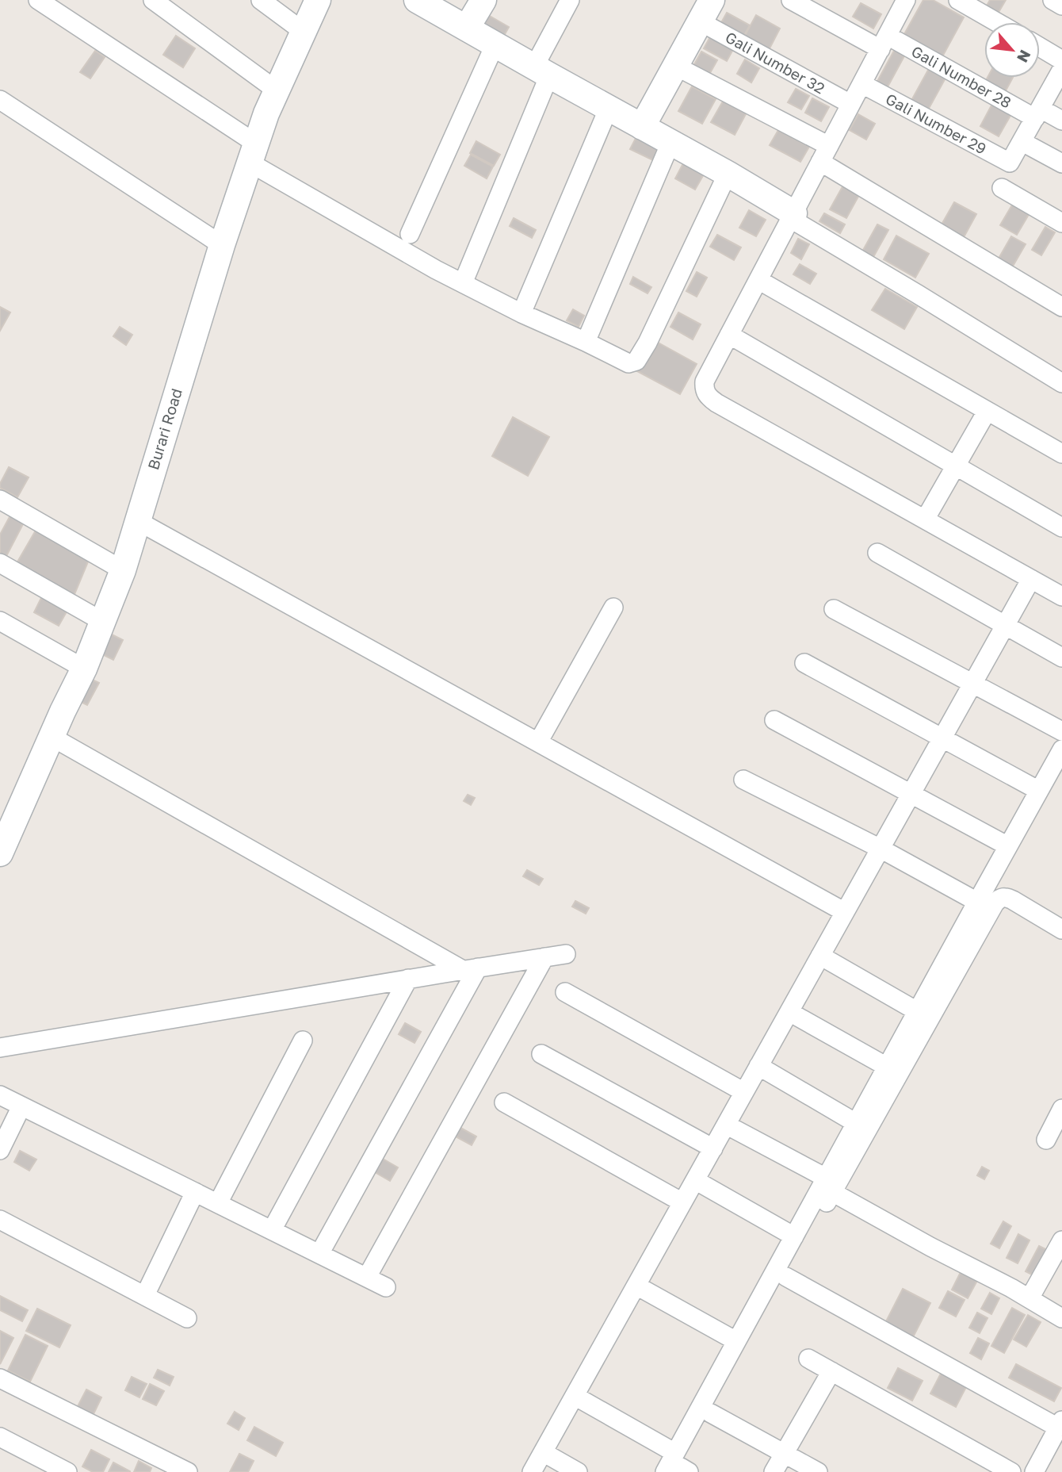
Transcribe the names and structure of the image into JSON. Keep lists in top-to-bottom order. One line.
{"streets":{"main road":["Burari Road"],"street":["Gali Number 32","Gali Number 28","Gali Number 29"]},"north":"bottom right"}
